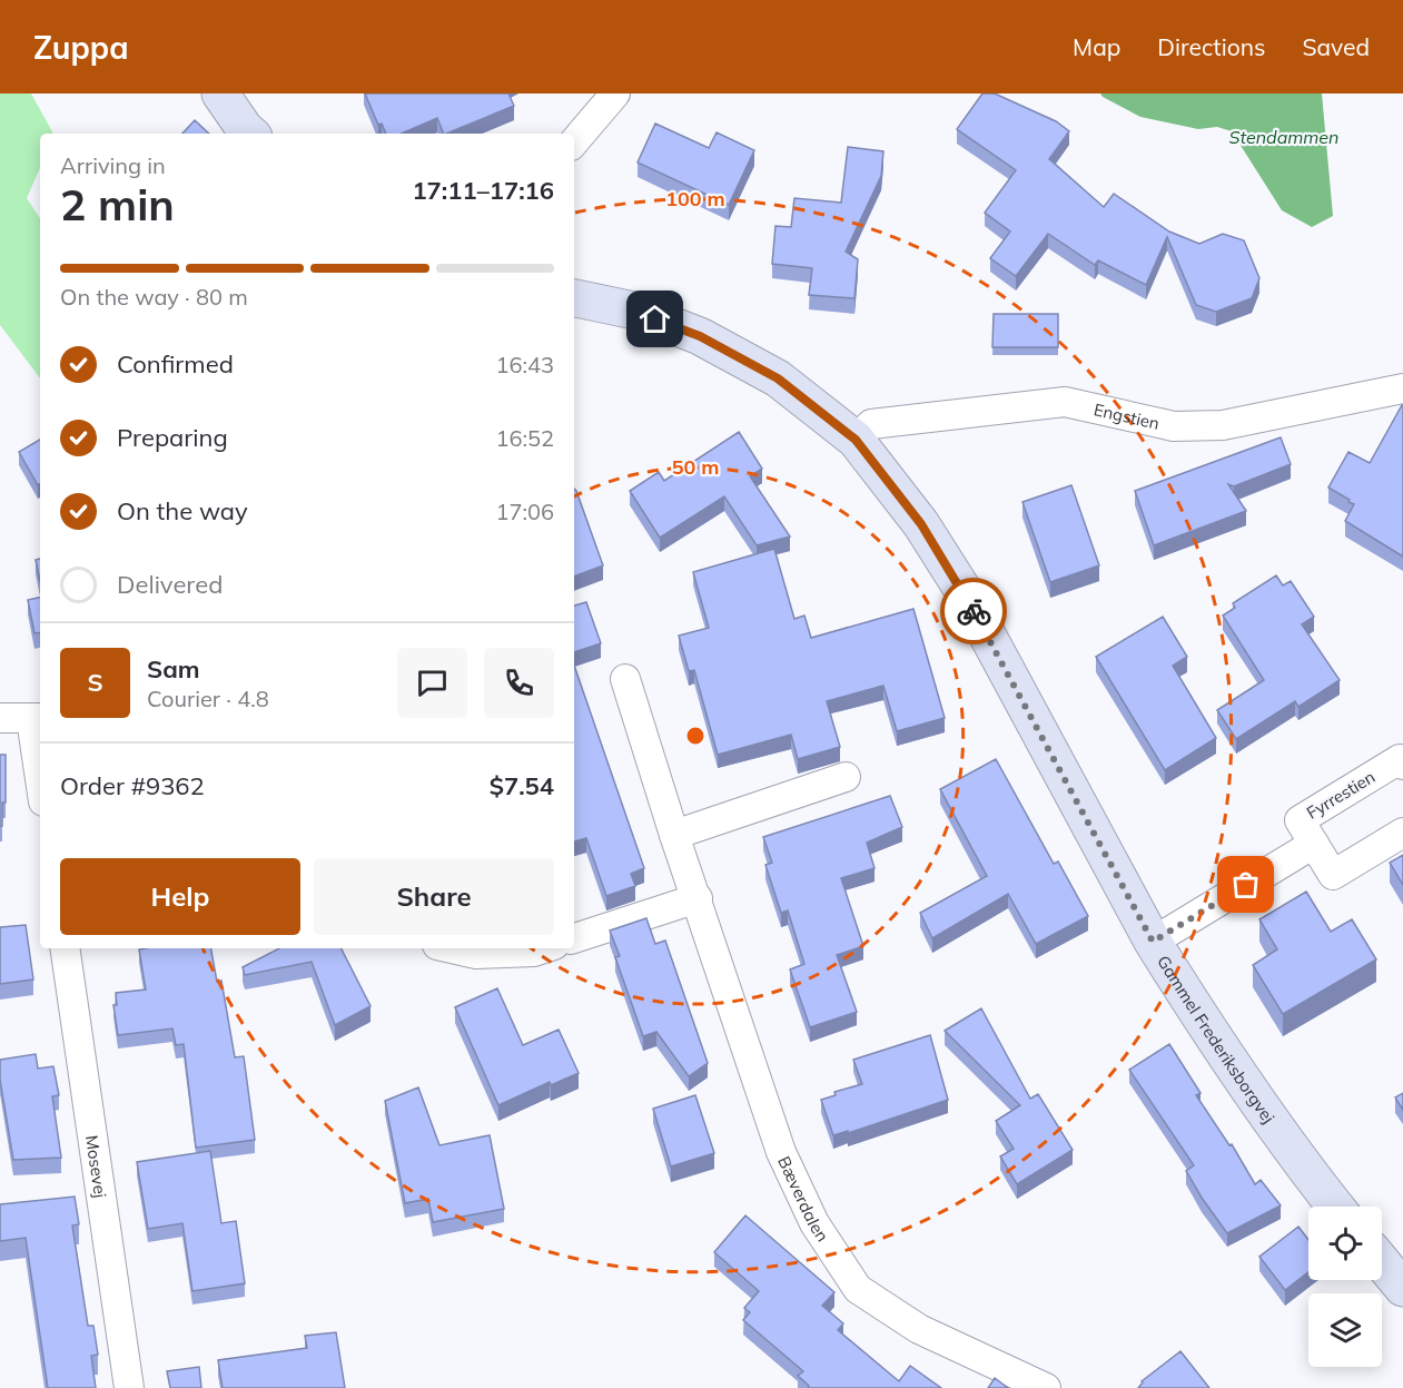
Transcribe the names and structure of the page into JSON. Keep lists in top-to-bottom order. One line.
{"streets":{"street":["Engstien","Fyrrestien","Gammel Frederiksborgvej","Mosevej","Bæverdalen"]},"crossings":[["Engstien","Gammel Frederiksborgvej"],["Fyrrestien","Gammel Frederiksborgvej"]],"water":["Stendammen"],"page":{"header":"Zuppa","nav":["Map","Directions","Saved"],"heading":["2 min","Arriving in","17:11–17:16"],"panel":["Sam","Courier · 4.8","Order #9362","$7.54"],"bar":"On the way · 80 m","list":[["Confirmed","16:43"],["Preparing","16:52"],["On the way","17:06"],"Delivered"],"round":"S","buttons":["Help","Share"]},"rings":["100 m","50 m"]}
